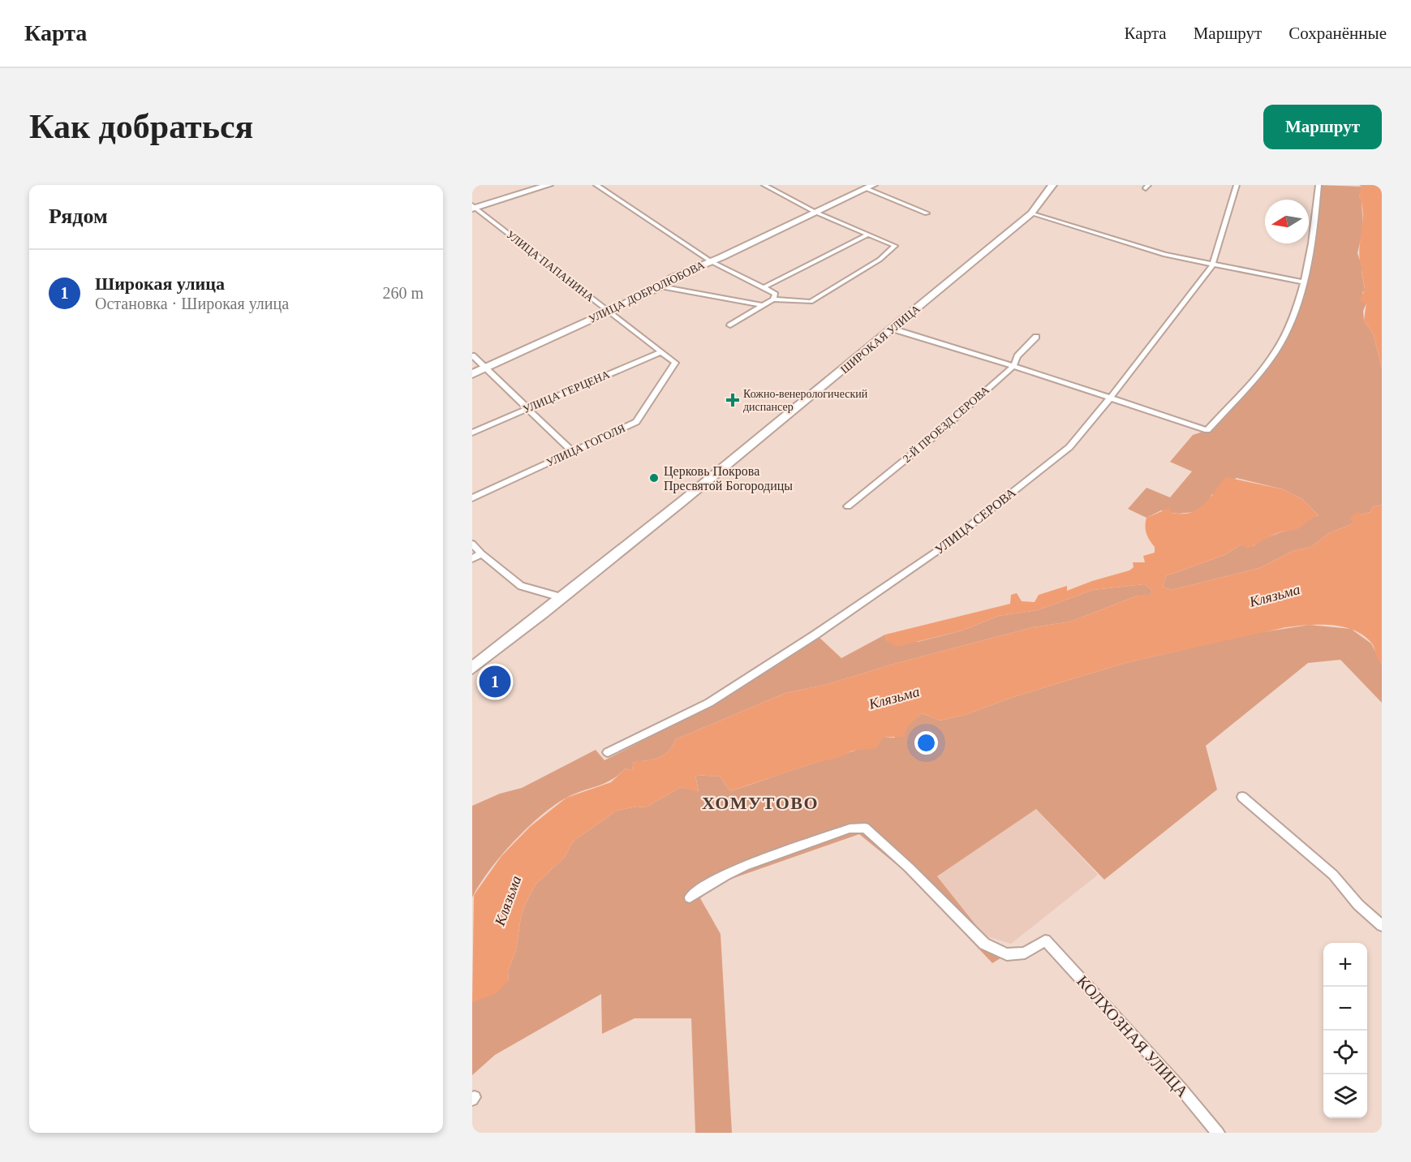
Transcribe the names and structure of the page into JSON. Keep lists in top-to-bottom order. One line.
{"streets":{"street":["УЛИЦА ПАПАНИНА","УЛИЦА ДОБРОЛЮБОВА","ШИРОКАЯ УЛИЦА","УЛИЦА ГЕРЦЕНА","2-Й ПРОЕЗД СЕРОВА","УЛИЦА ГОГОЛЯ","УЛИЦА СЕРОВА","КОЛХОЗНАЯ УЛИЦА"]},"crossings":[["УЛИЦА ПАПАНИНА","УЛИЦА ДОБРОЛЮБОВА"],["УЛИЦА ПАПАНИНА","УЛИЦА ГЕРЦЕНА"],["УЛИЦА ПАПАНИНА","УЛИЦА ГОГОЛЯ"]],"districts":["ХОМУТОВО"],"water":["Клязьма"],"places":{"health":["Кожно-венерологический диспансер"],"other":["Церковь Покрова Пресвятой Богородицы"]},"north":"left","page":{"header":"Карта","nav":["Карта","Маршрут","Сохранённые"],"buttons":"Маршрут","title":"Как добраться","heading":"Рядом","list":[{"mark":"1","name":"Широкая улица","note":"Остановка · Широкая улица","value":"260 m"}],"pins":"1","map_buttons":["+","−"]}}
